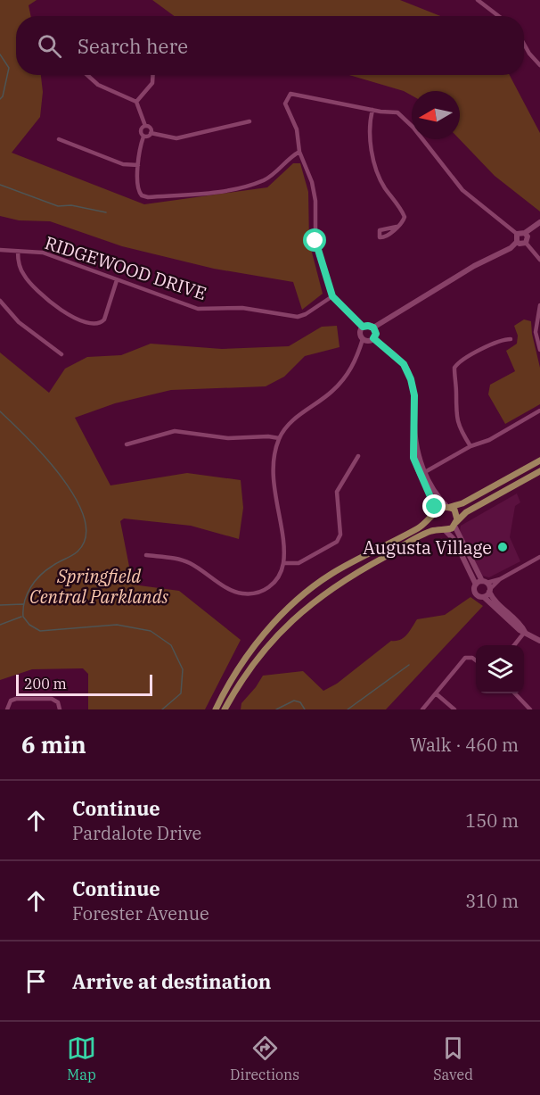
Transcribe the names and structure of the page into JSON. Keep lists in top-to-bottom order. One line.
{"streets":{"street":["RIDGEWOOD DRIVE"]},"parks":["Springfield Central Parklands"],"places":["Augusta Village"],"scale_bar":"200 m","north":"left","page":{"search":"Search here","scale":"200 m","heading":["6 min","Walk · 460 m"],"list":[["Continue","Pardalote Drive","150 m"],["Continue","Forester Avenue","310 m"],"Arrive at destination"],"nav":["Map","Directions","Saved"]}}
